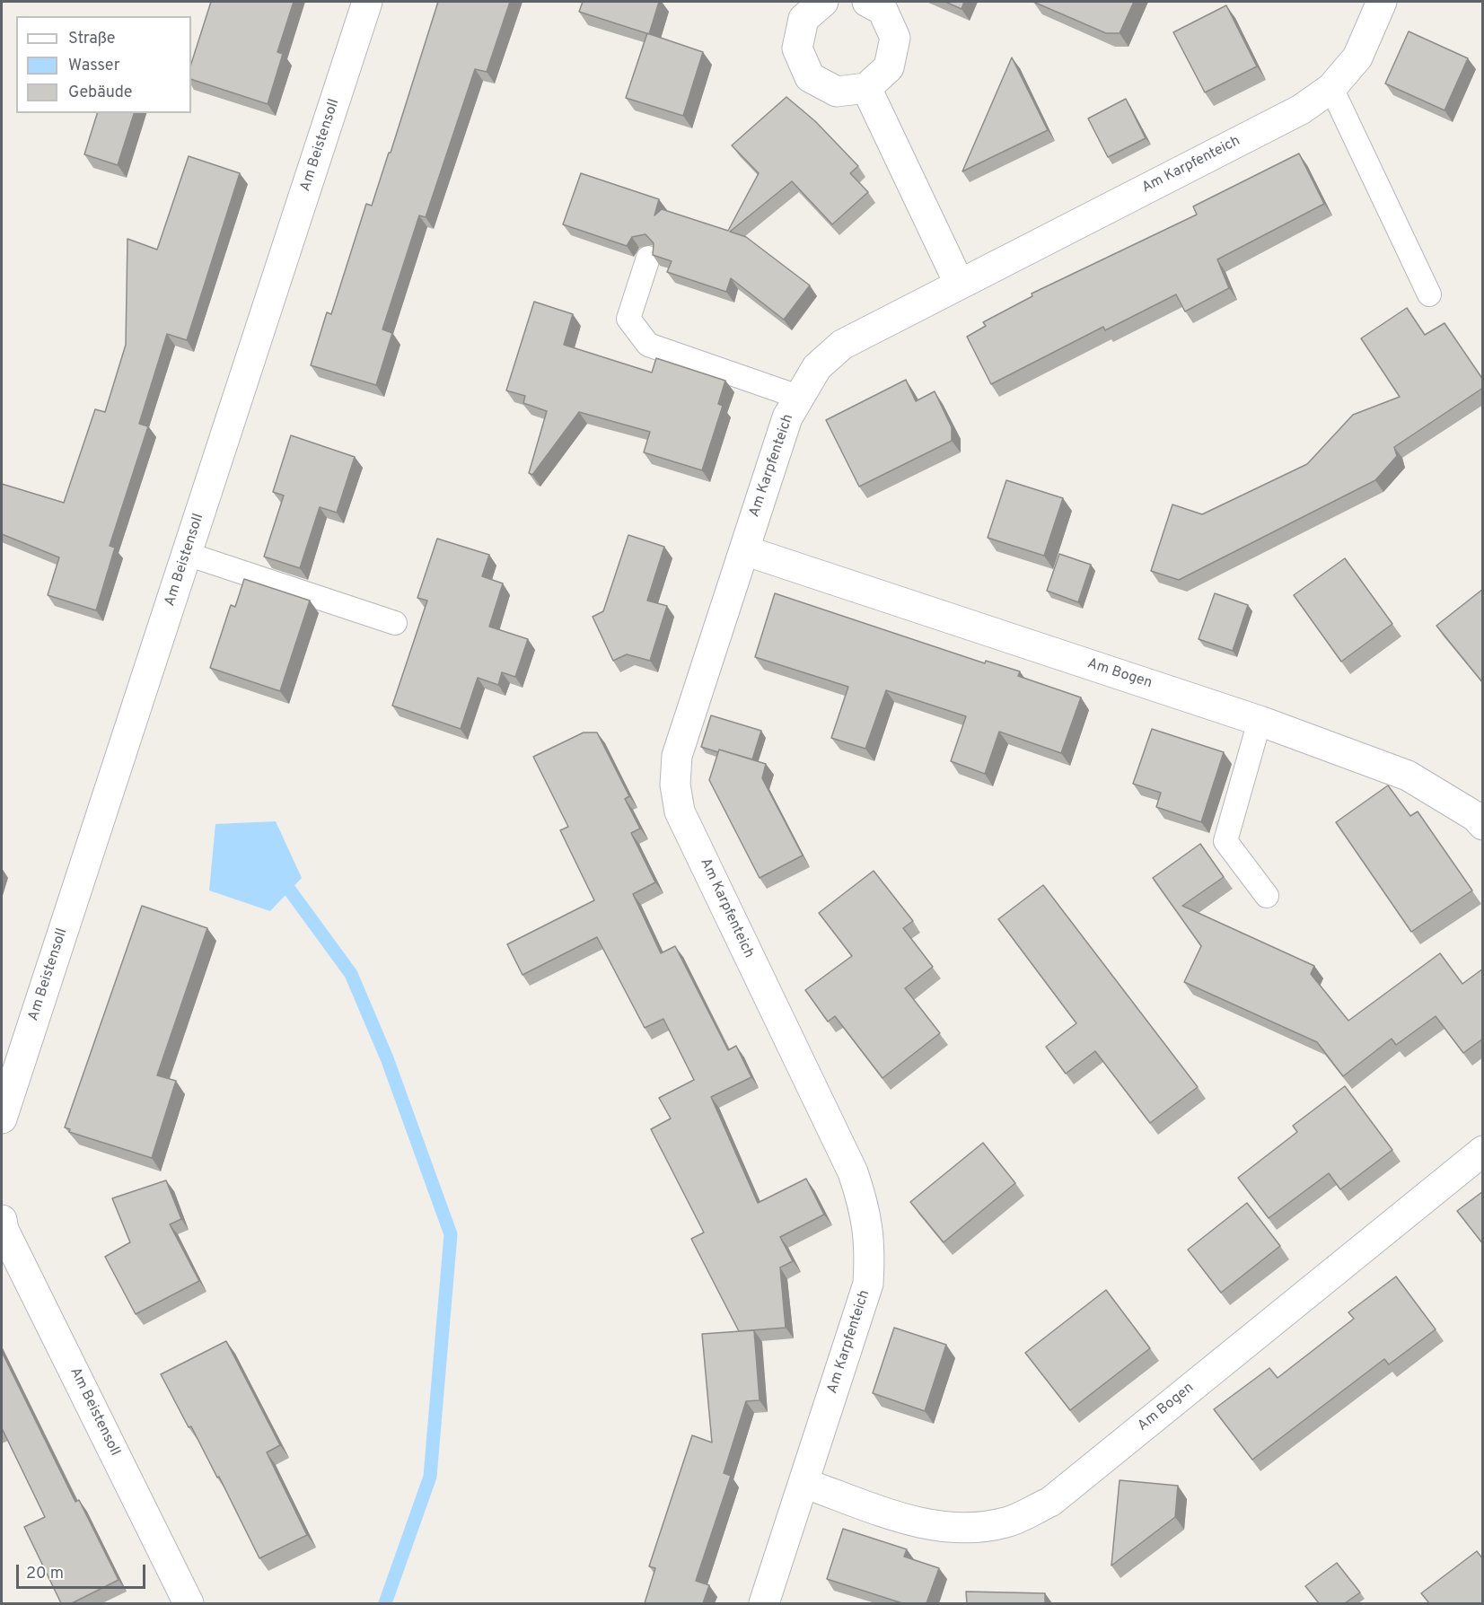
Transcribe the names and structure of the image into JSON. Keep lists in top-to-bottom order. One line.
{"streets":{"street":["Am Beistensoll","Am Karpfenteich","Am Bogen"]},"crossings":[["Am Karpfenteich","Am Bogen"]],"legend":["Straße","Wasser","Gebäude"],"scale_bar":"20 m"}
